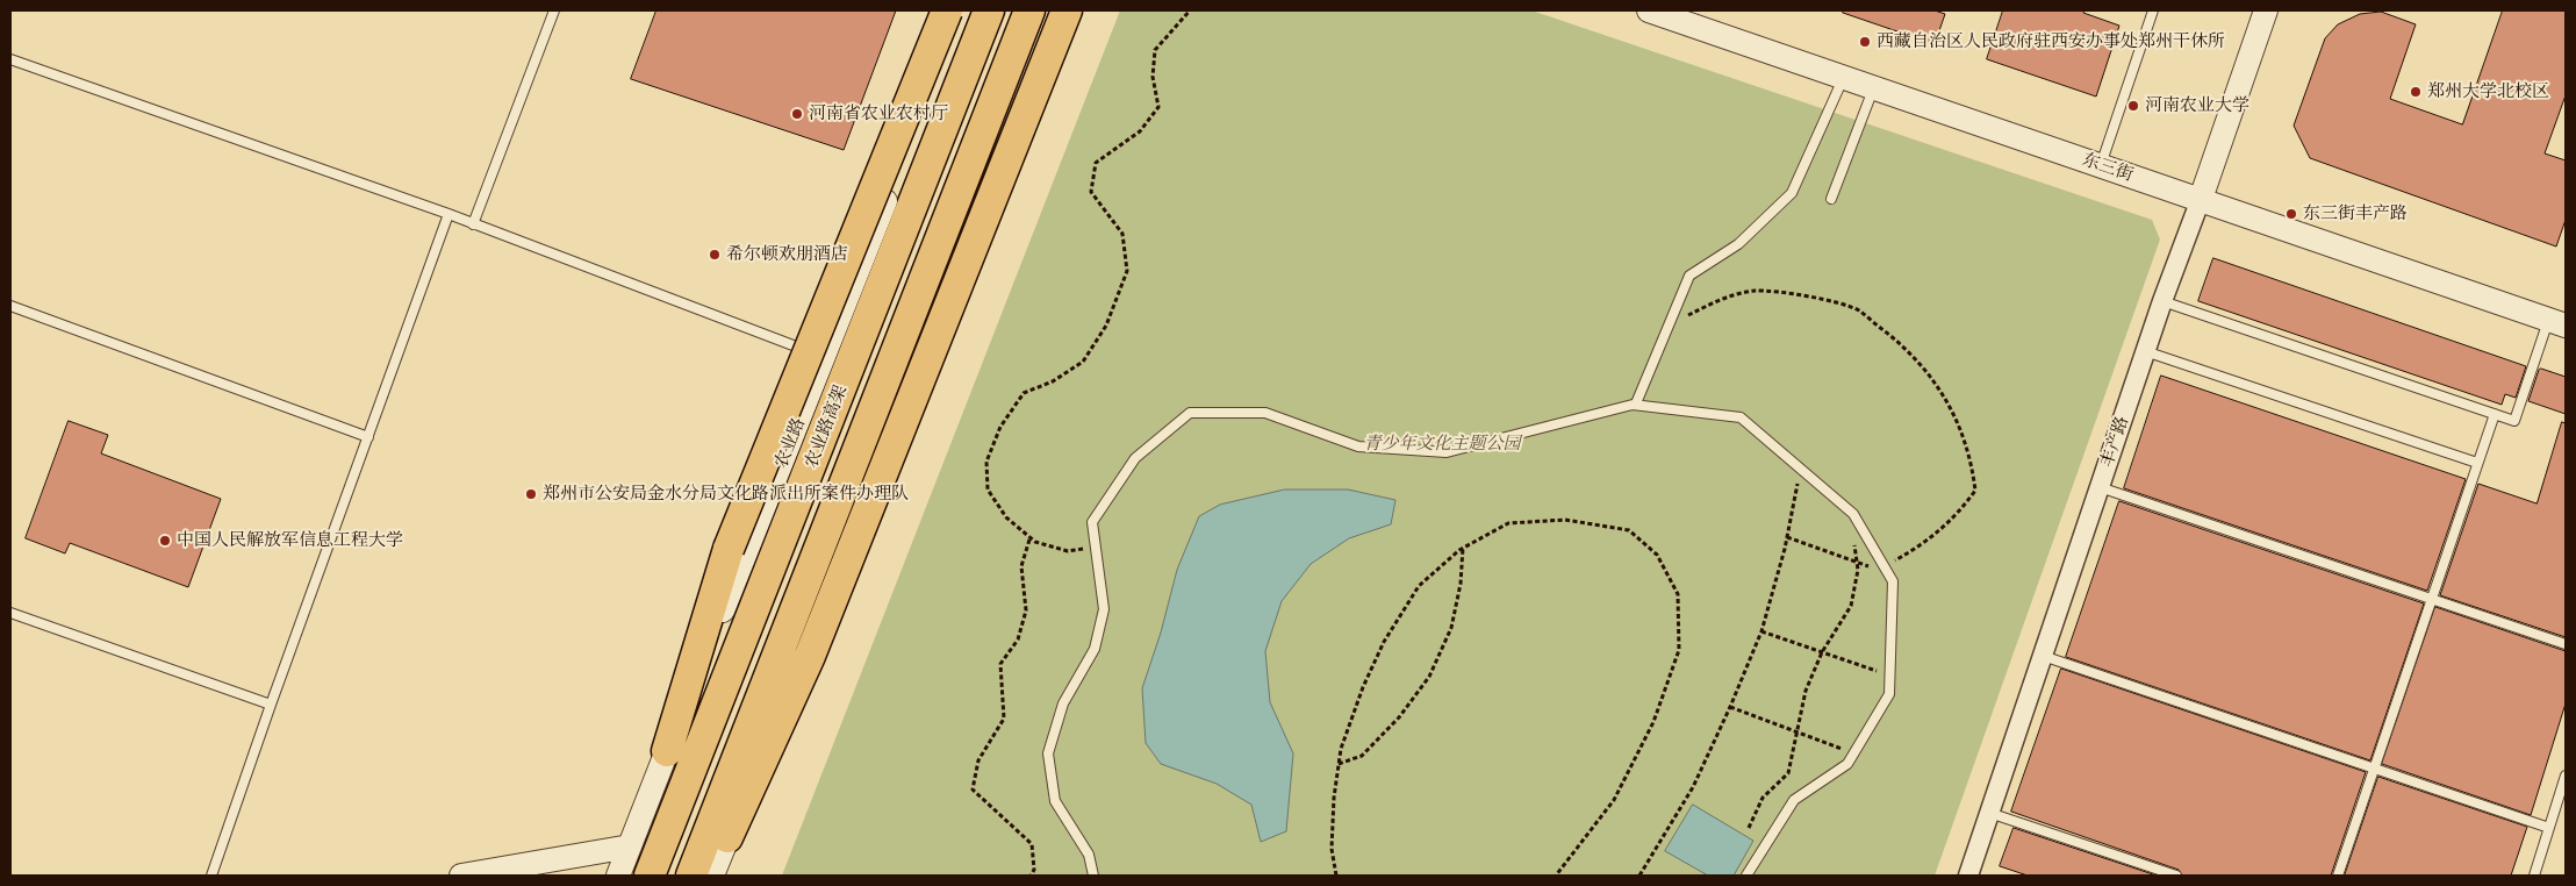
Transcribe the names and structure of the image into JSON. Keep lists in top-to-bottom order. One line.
{"streets":{"highway":["农业路高架"],"street":["东三街","丰产路","农业路"]},"crossings":[["东三街","丰产路"]],"parks":["青少年文化主题公园"],"places":["西藏自治区人民政府驻西安办事处郑州干休所","郑州大学北校区","河南农业大学","河南省农业农村厅","东三街丰产路","希尔顿欢朋酒店","郑州市公安局金水分局文化路派出所案件办理队","中国人民解放军信息工程大学"]}
